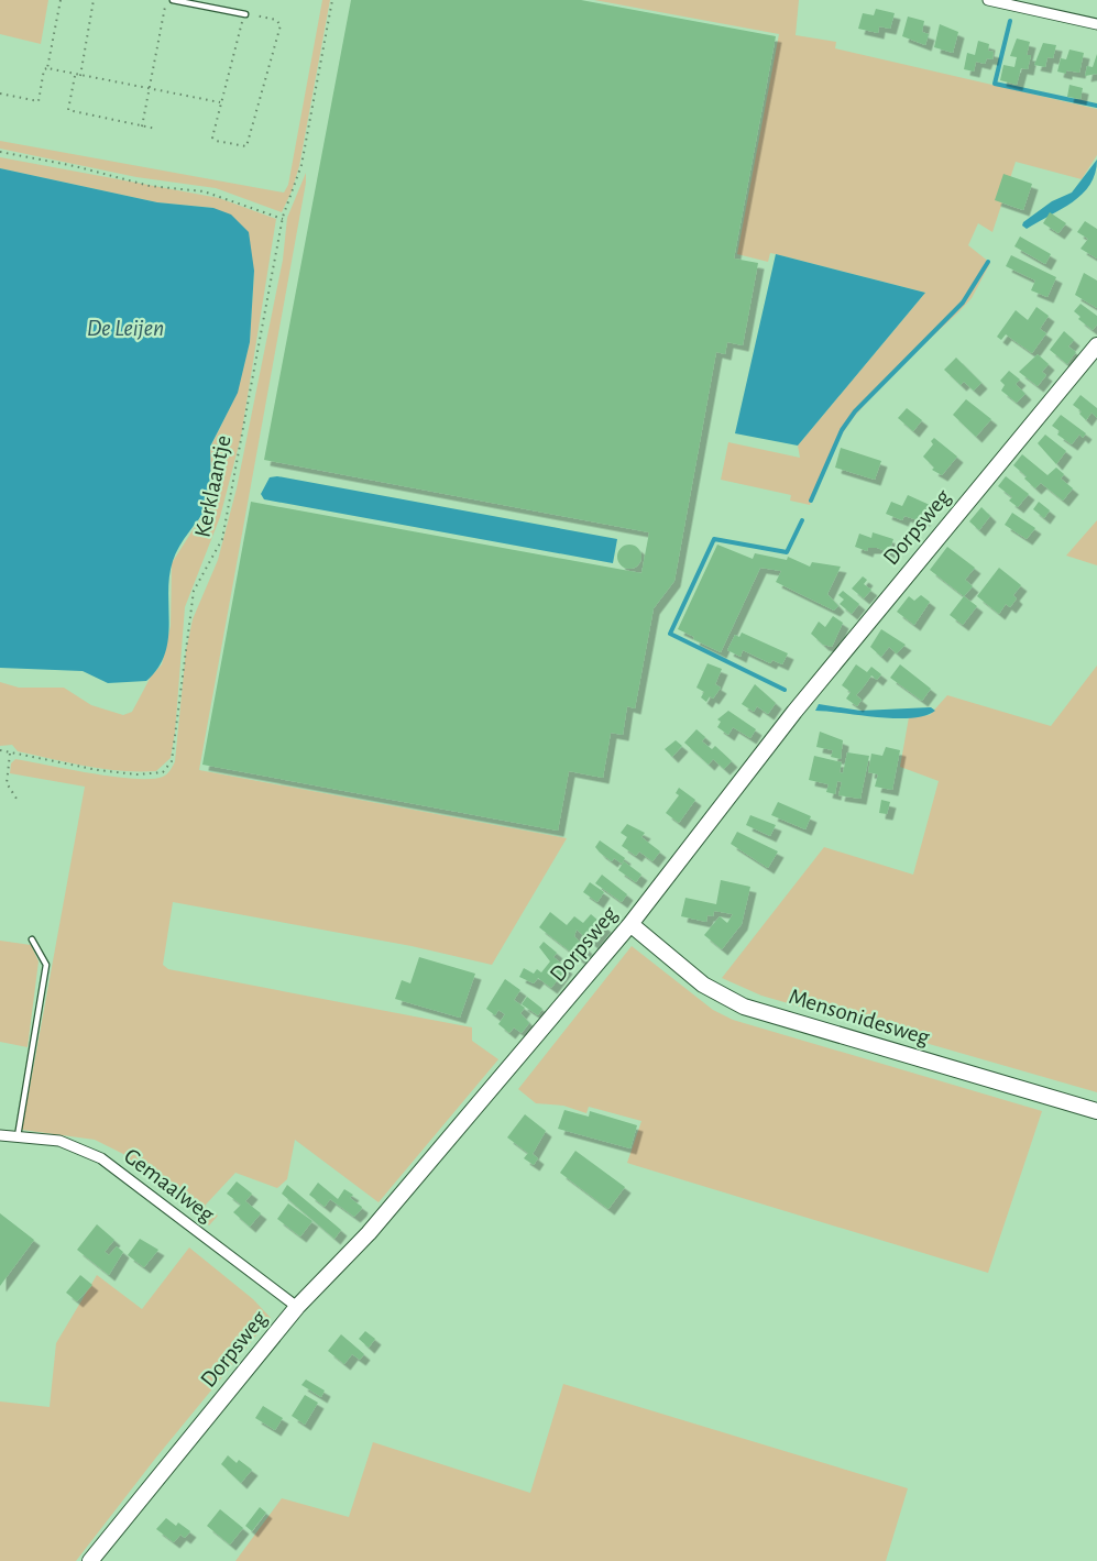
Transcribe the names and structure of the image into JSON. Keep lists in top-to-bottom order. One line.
{"streets":{"street":["Dorpsweg","Mensonidesweg","Gemaalweg"],"path":["Kerklaantje"]},"crossings":[["Dorpsweg","Mensonidesweg"],["Dorpsweg","Gemaalweg"]],"water":["De Leijen"]}
